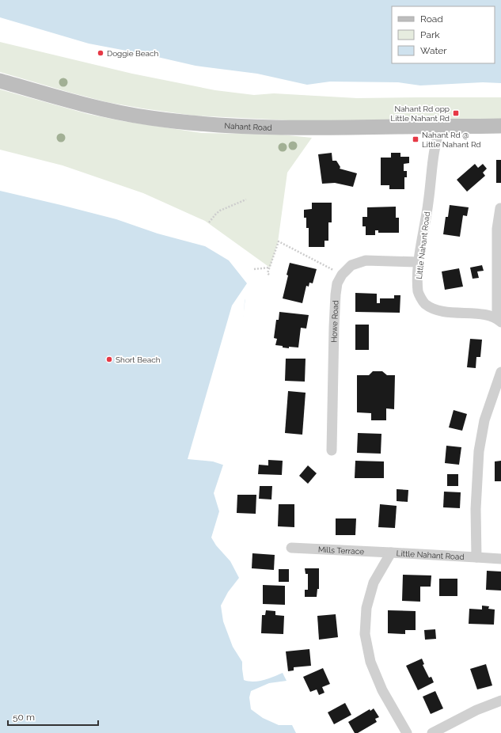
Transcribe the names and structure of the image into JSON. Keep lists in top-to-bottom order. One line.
{"streets":{"main road":["Nahant Road"],"street":["Little Nahant Road","Howe Road","Mills Terrace"]},"crossings":[["Nahant Road","Little Nahant Road"],["Little Nahant Road","Howe Road"],["Little Nahant Road","Mills Terrace"]],"places":{"other":["Doggie Beach","Short Beach"],"transit":["Nahant Rd opp Little Nahant Rd","Nahant Rd @ Little Nahant Rd"]},"legend":["Road","Park","Water"],"scale_bar":"50 m"}
